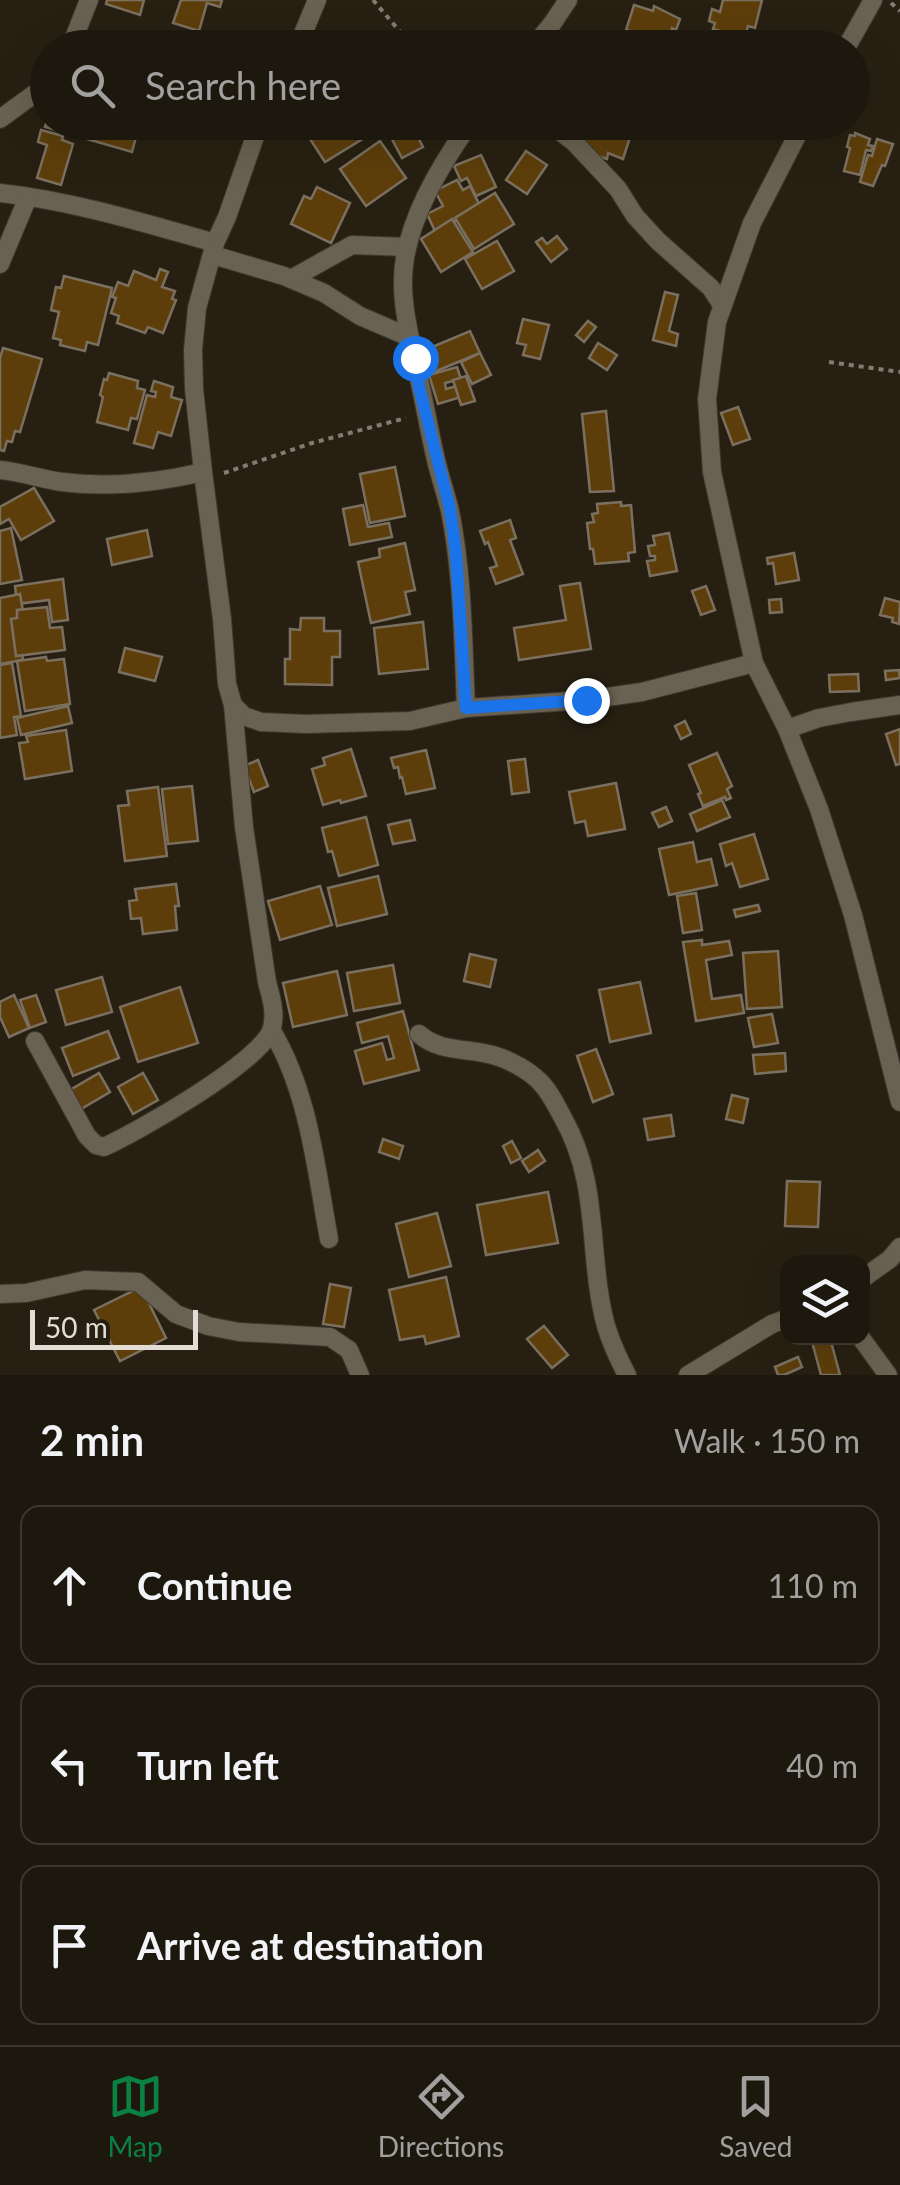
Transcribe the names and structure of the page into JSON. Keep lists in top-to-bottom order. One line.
{"scale_bar":"50 m","page":{"search":"Search here","scale":"50 m","heading":["2 min","Walk · 150 m"],"list":[["Continue","110 m"],["Turn left","40 m"],"Arrive at destination"],"nav":["Map","Directions","Saved"]}}
